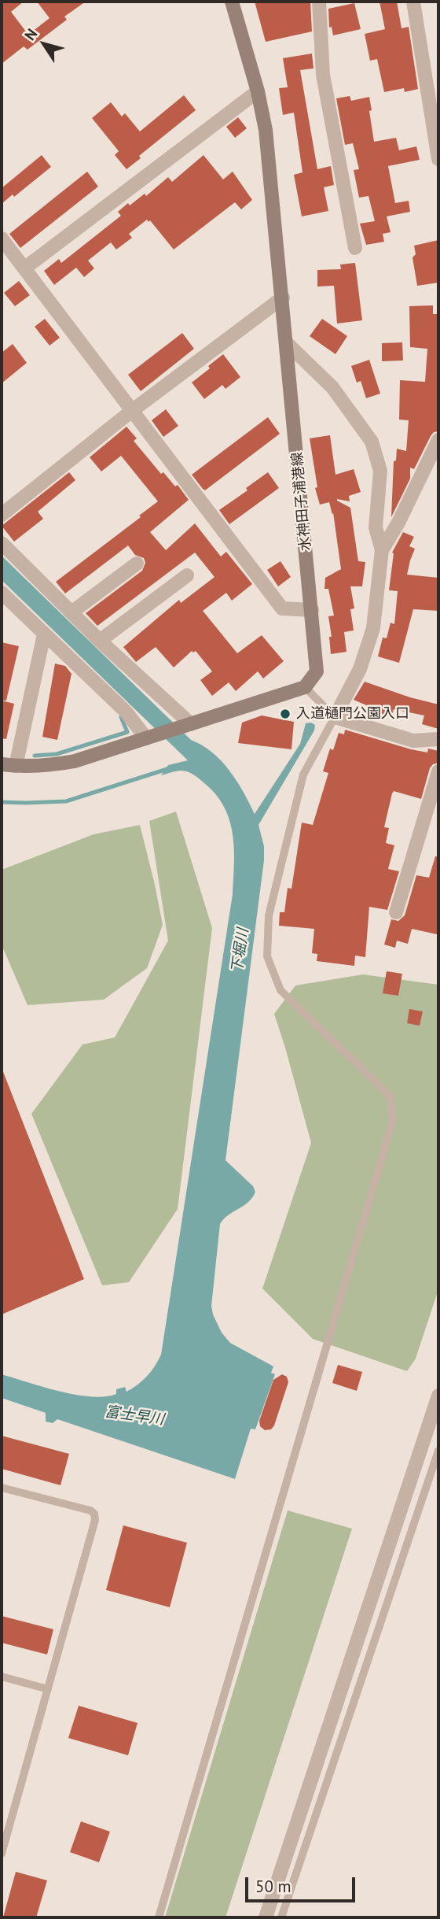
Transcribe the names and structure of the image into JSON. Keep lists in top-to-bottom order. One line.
{"streets":{"main road":["水神田子浦港線"]},"water":["下堀川","富士早川"],"places":["入道樋門公園入口"],"scale_bar":"50 m","north":"top left"}
